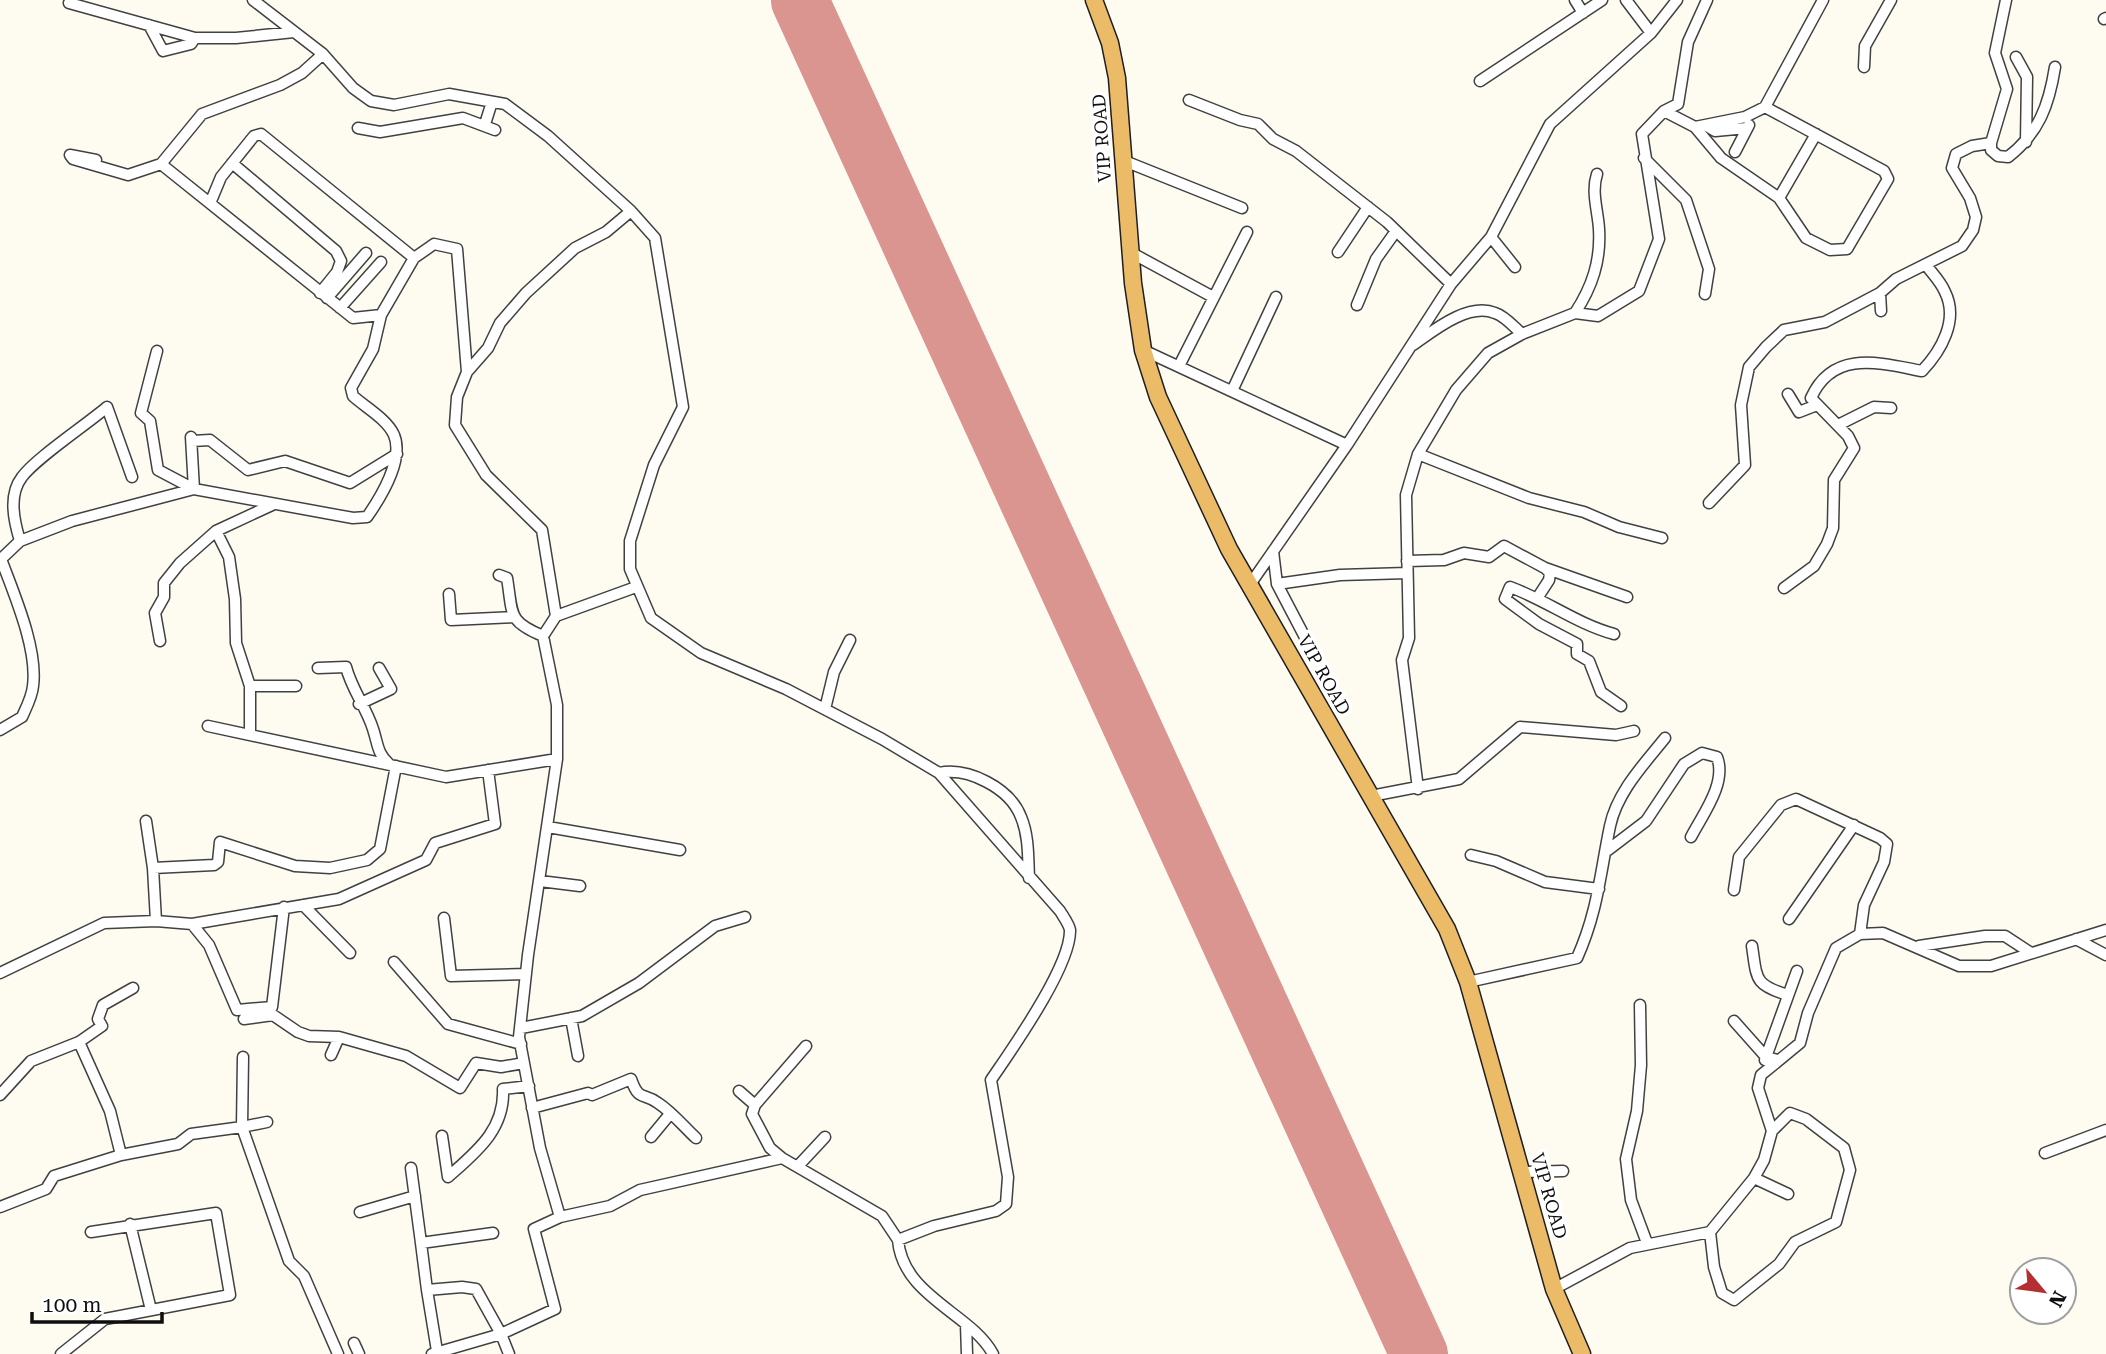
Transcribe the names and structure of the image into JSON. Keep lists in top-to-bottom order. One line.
{"streets":{"highway":["VIP ROAD"]},"scale_bar":"100 m","north":"bottom right"}
